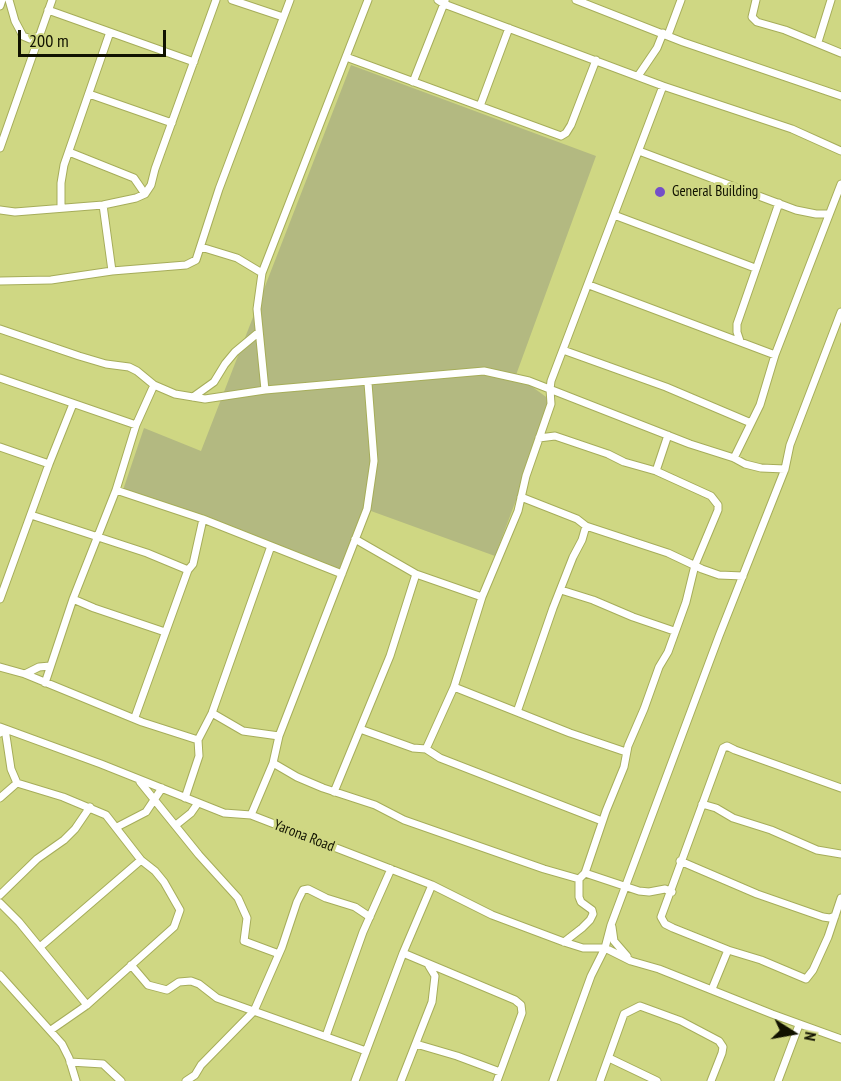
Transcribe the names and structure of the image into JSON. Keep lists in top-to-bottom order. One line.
{"streets":{"street":["Yarona Road"]},"places":["General Building"],"scale_bar":"200 m","north":"right"}
